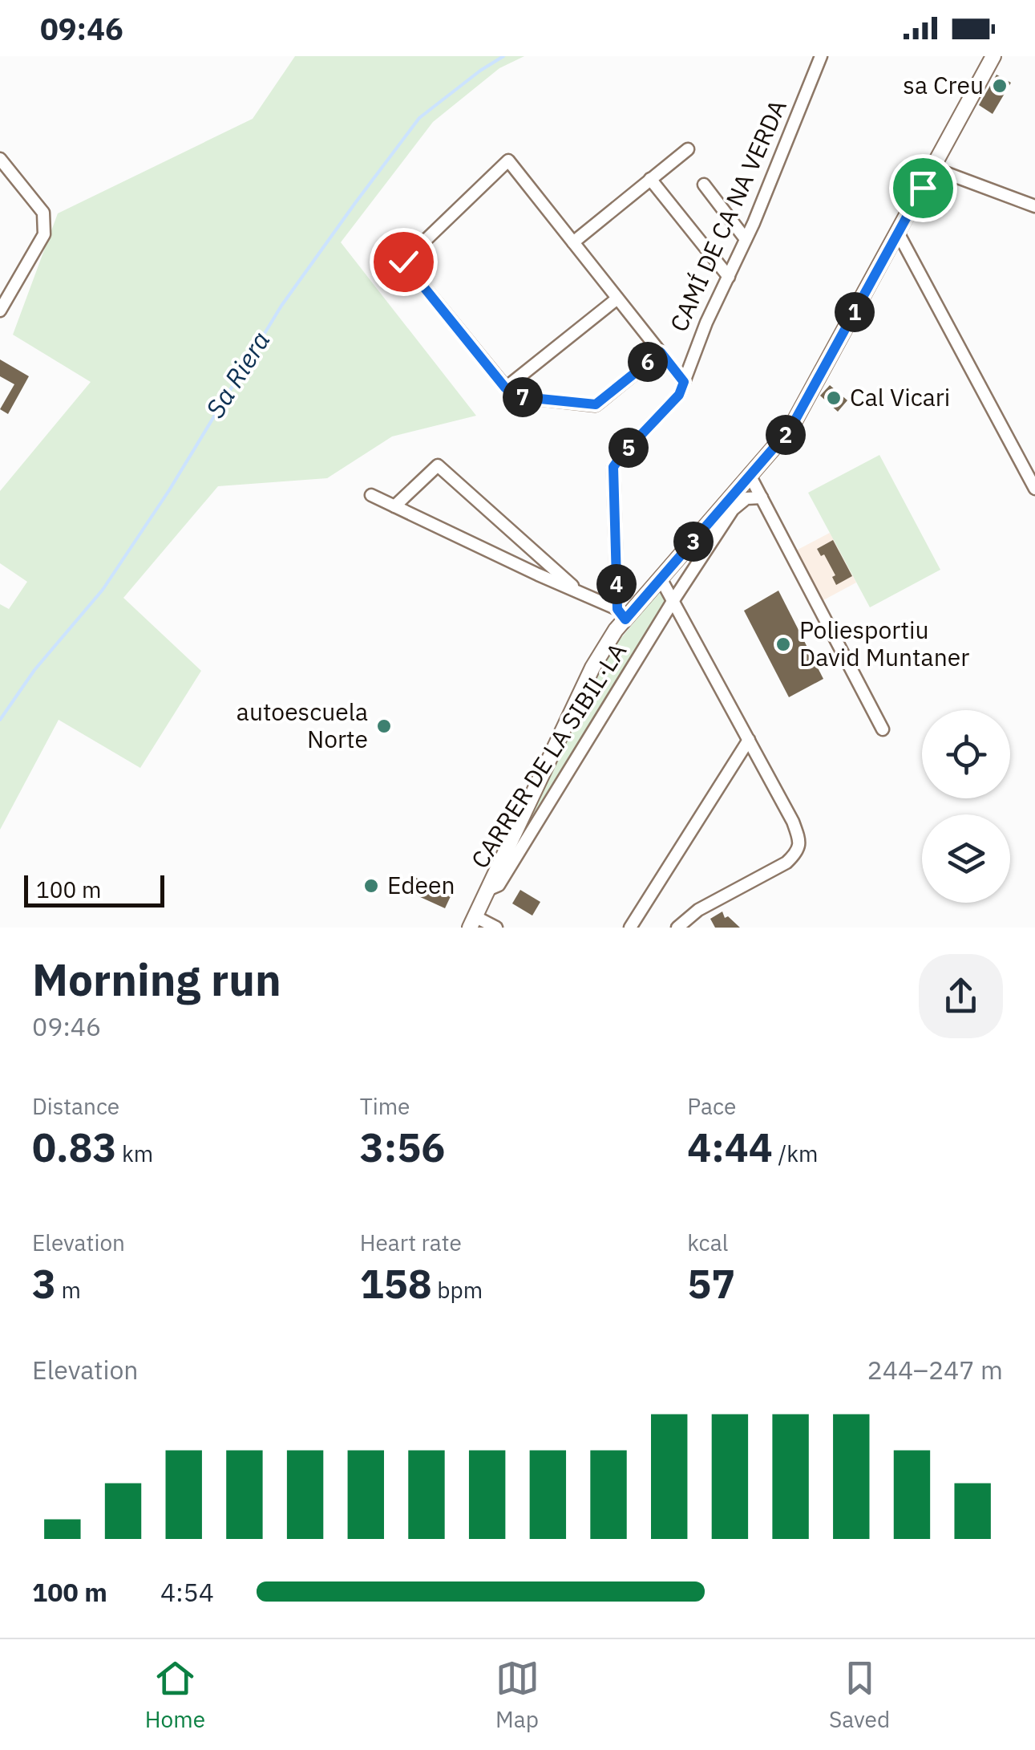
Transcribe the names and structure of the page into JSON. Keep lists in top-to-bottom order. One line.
{"streets":{"street":["CAMÍ DE CA NA VERDA","CARRER DE LA SIBIL·LA"]},"water":["Sa Riera"],"places":["sa Creu","Cal Vicari","Poliesportiu David Muntaner","autoescuela Norte","Edeen"],"scale_bar":"100 m","page":{"status":"09:46","pins":["1","6","7","2","5","3","4"],"scale":"100 m","heading":["Morning run","09:46"],"stats":[["Distance","0.83 km"],["Time","3:56"],["Pace","4:44 /km"],["Elevation","3 m"],["Heart rate","158 bpm"],["kcal","57"]],"chart":["Elevation","244–247 m"],"list":[{"name":"100 m","note":"4:54"}],"tabs":["Home","Map","Saved"]}}
